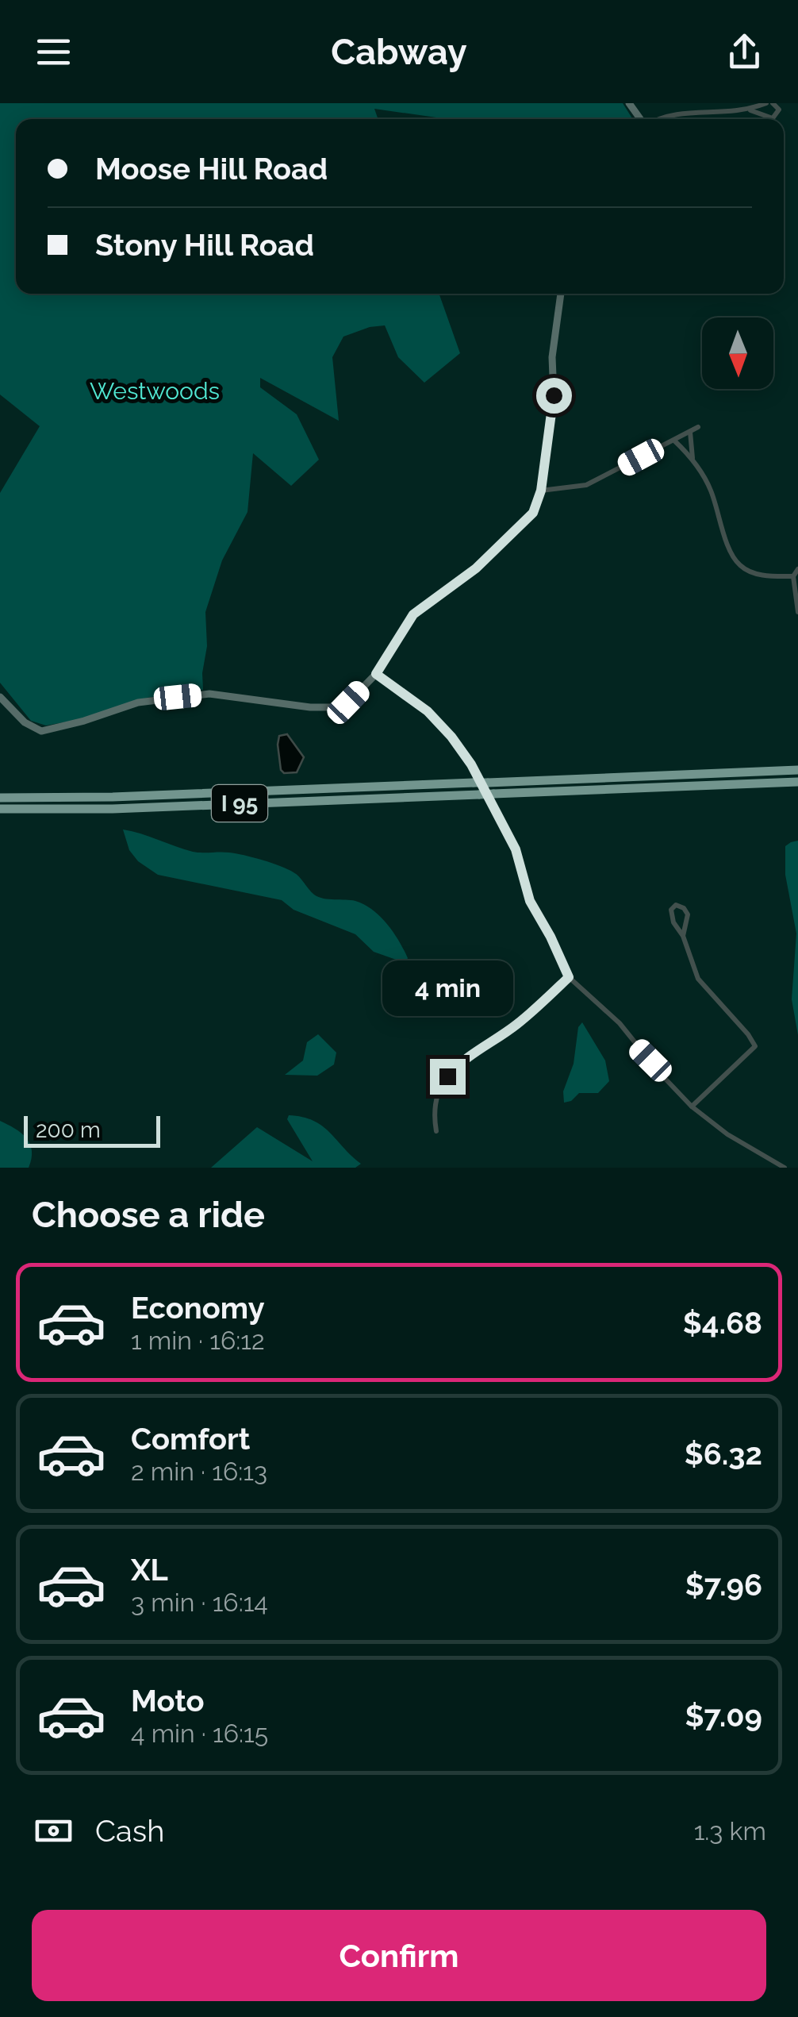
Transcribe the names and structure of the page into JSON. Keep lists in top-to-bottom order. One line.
{"streets":{"highway":["I 95"]},"parks":["Westwoods"],"scale_bar":"200 m","north":"bottom","page":{"header":"Cabway","banner":["Moose Hill Road","Stony Hill Road"],"bubble":"4 min","scale":"200 m","heading":"Choose a ride","list":[{"name":"Economy","note":"1 min · 16:12","value":"$4.68"},{"name":"Comfort","note":"2 min · 16:13","value":"$6.32"},{"name":"XL","note":"3 min · 16:14","value":"$7.96"},{"name":"Moto","note":"4 min · 16:15","value":"$7.09"}],"pay":["Cash","1.3 km"],"buttons":"Confirm"}}
